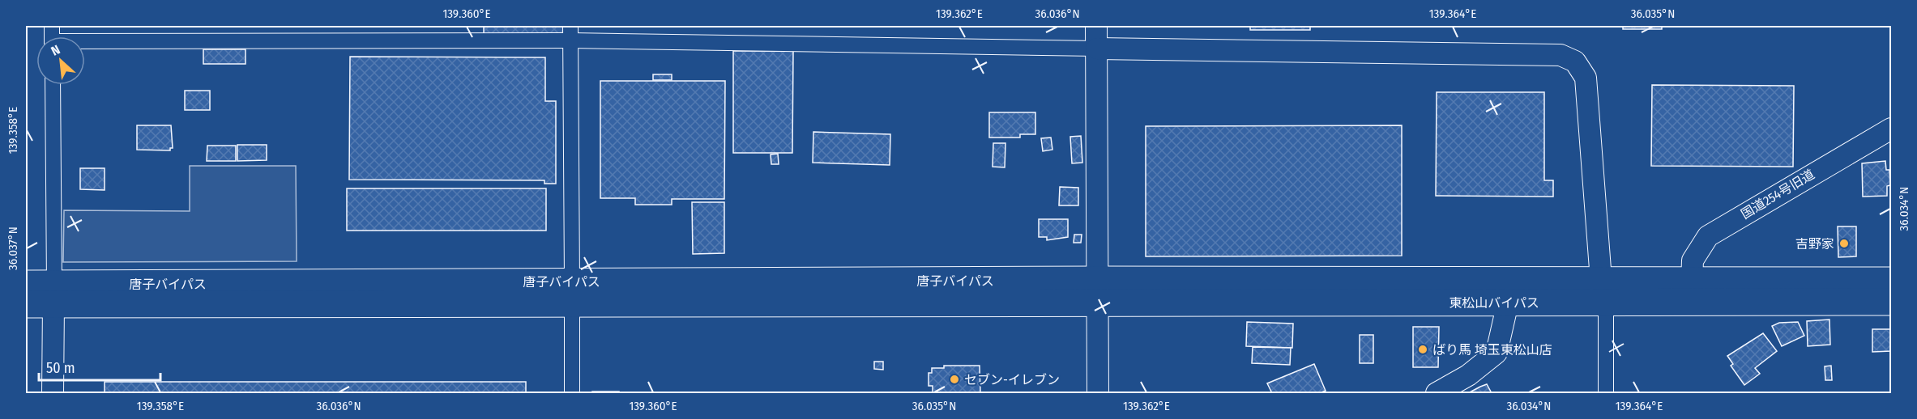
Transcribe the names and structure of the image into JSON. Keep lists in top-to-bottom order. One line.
{"streets":{"highway":["唐子バイパス","東松山バイパス"],"street":["国道254号旧道"]},"crossings":[["国道254号旧道","東松山バイパス"],["唐子バイパス","東松山バイパス"]],"places":["吉野家","ばり馬 埼玉東松山店","セブン-イレブン"],"scale_bar":"50 m","north":"top left","coordinates":["139.360°E","139.362°E","36.036°N","139.364°E","36.035°N","139.358°E","36.034°N","36.037°N"]}
